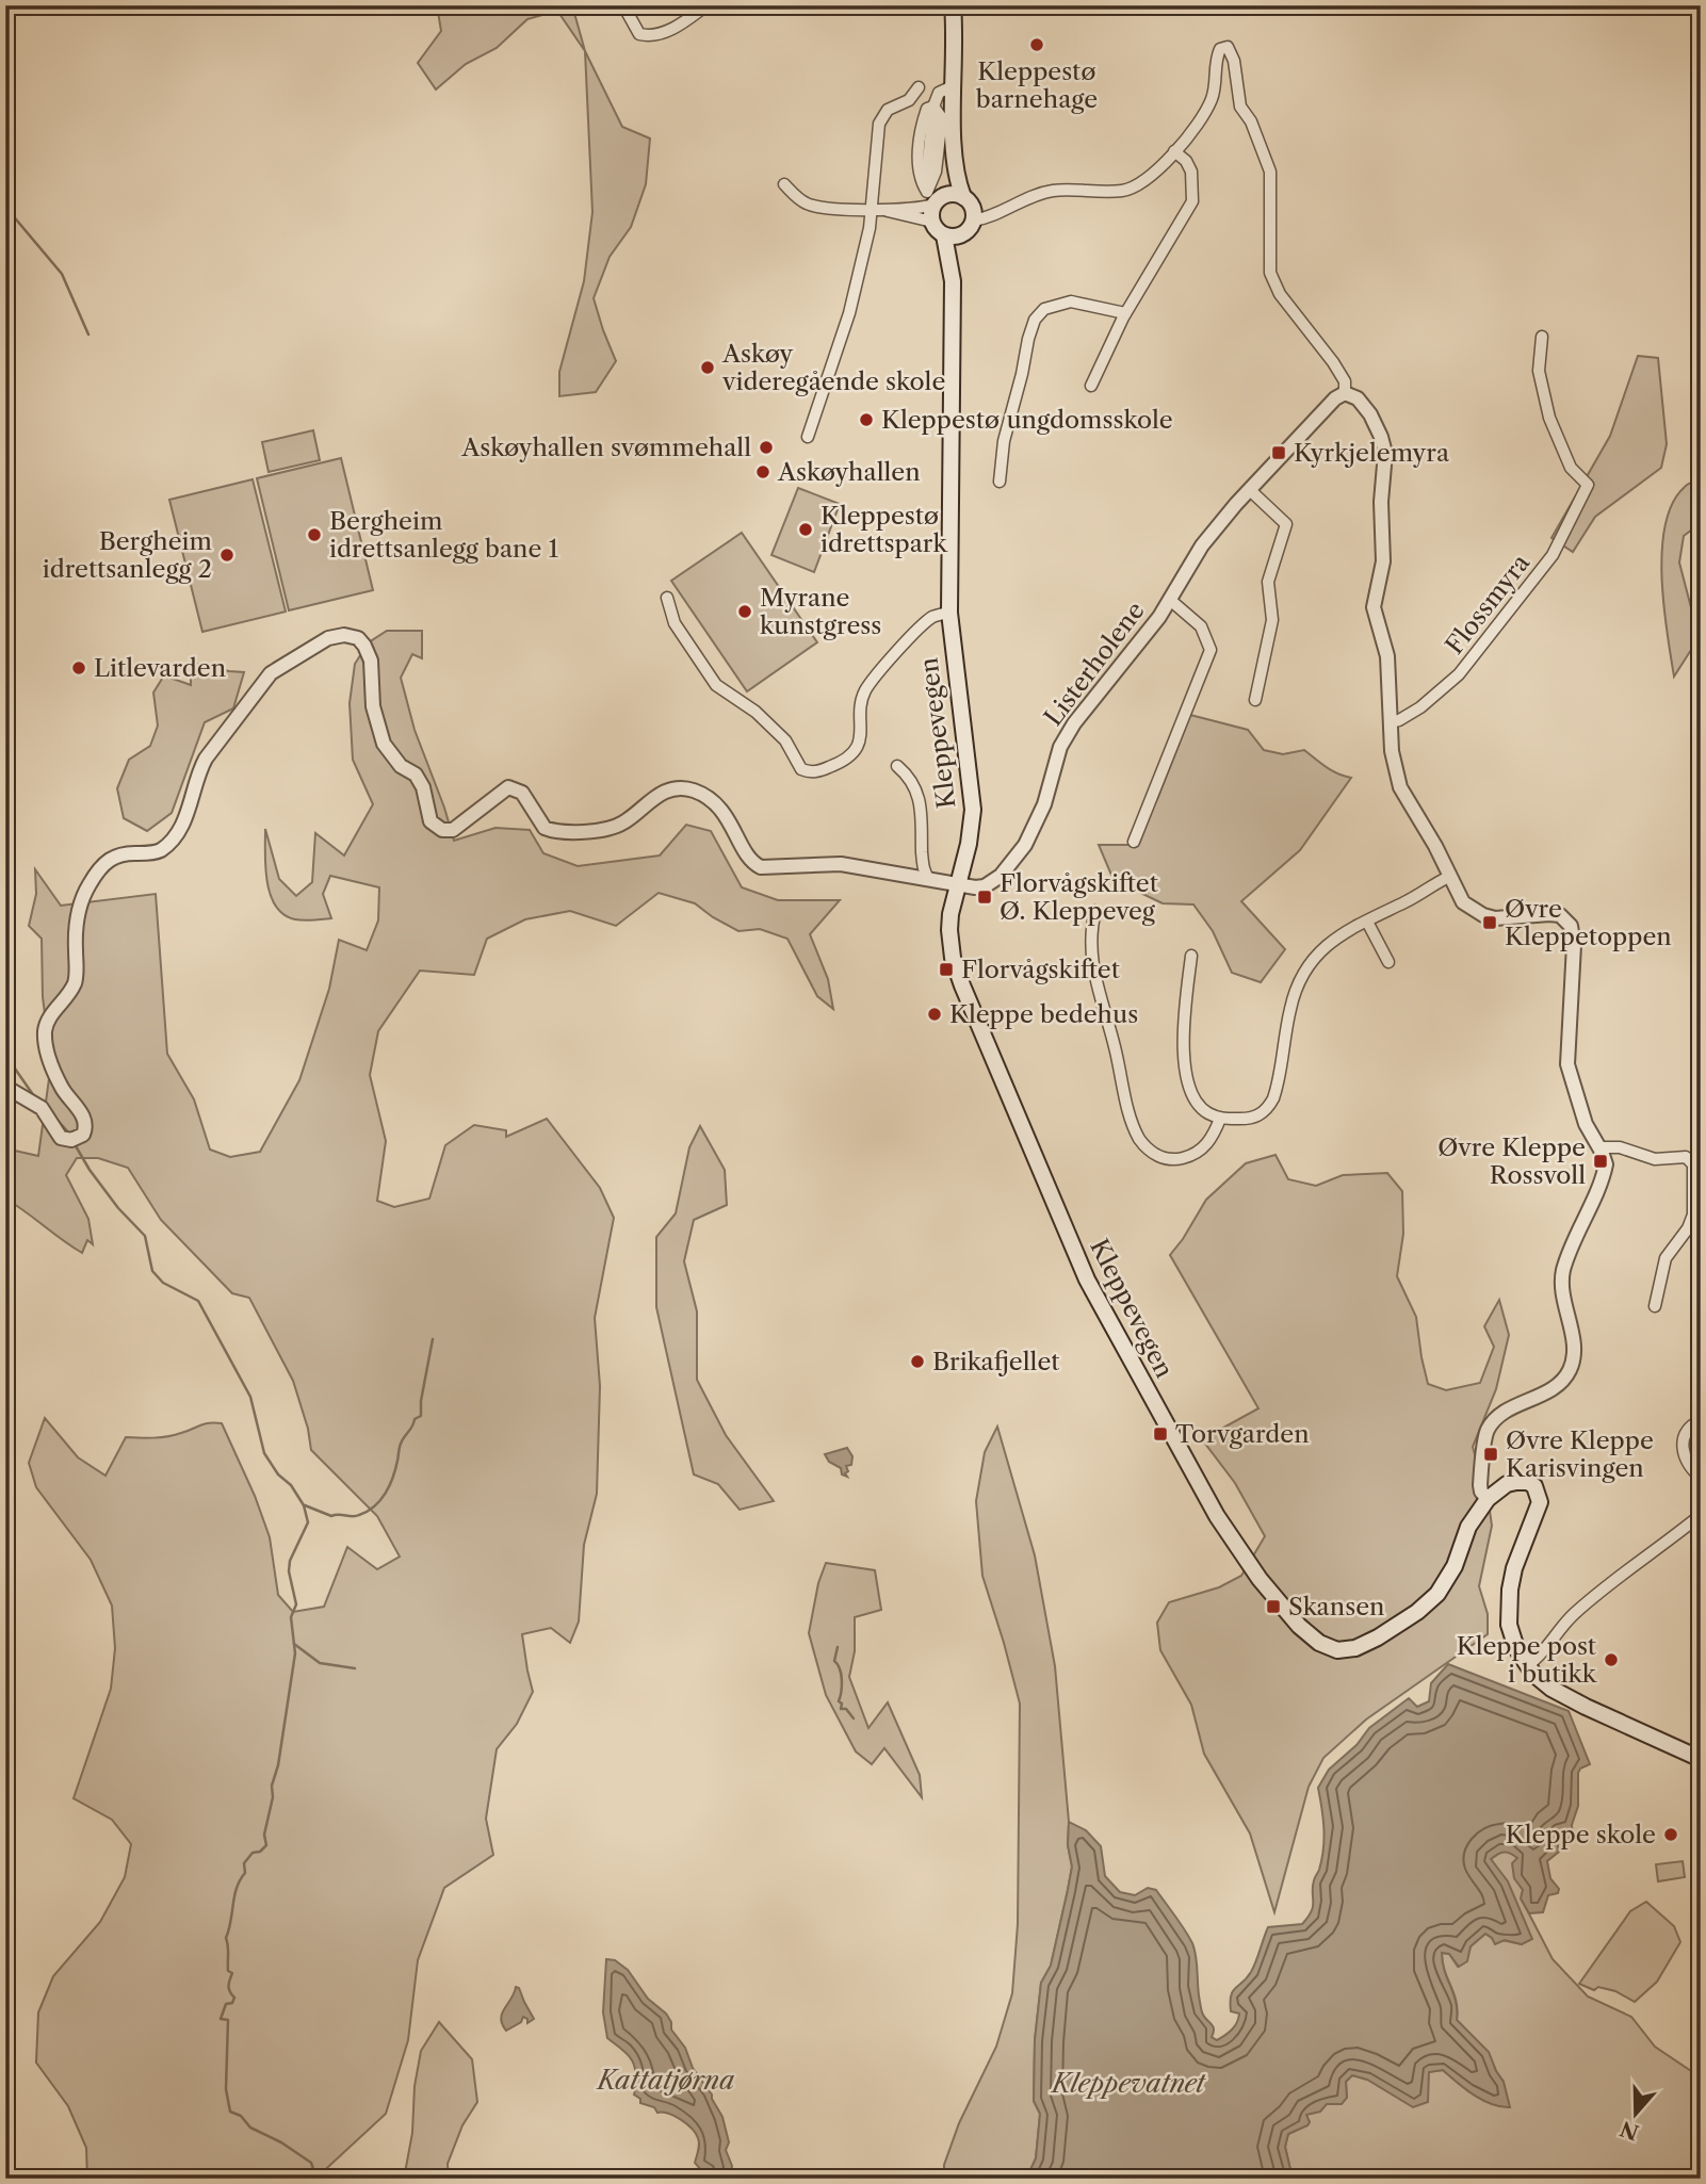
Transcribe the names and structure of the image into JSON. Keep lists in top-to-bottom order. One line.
{"streets":{"main road":["Kleppevegen"],"street":["Flossmyra","Listerholene"]},"crossings":[["Listerholene","Kleppevegen"]],"water":["Kattatjørna","Kleppevatnet"],"places":{"other":["Kleppestø barnehage","Askøy videregående skole","Kleppestø ungdomsskole","Askøyhallen svømmehall","Askøyhallen","Kleppestø idrettspark","Bergheim idrettsanlegg bane 1","Bergheim idrettsanlegg 2","Myrane kunstgress","Litlevarden","Kleppe bedehus","Brikafjellet","Kleppe post i butikk","Kleppe skole"],"transit":["Kyrkjelemyra","Florvågskiftet Ø. Kleppeveg","Øvre Kleppetoppen","Florvågskiftet","Øvre Kleppe Rossvoll","Torvgarden","Øvre Kleppe Karisvingen","Skansen"]},"north":"bottom"}
